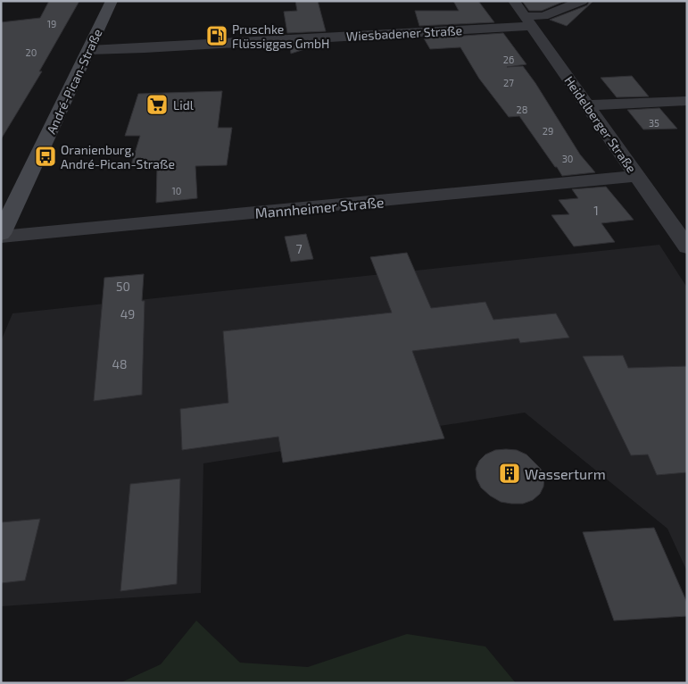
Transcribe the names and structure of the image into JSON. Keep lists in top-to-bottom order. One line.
{"streets":{"street":["Wiesbadener Straße","André-Pican-Straße","Heidelberger Straße","Mannheimer Straße"]},"crossings":[["Wiesbadener Straße","André-Pican-Straße"],["Wiesbadener Straße","Heidelberger Straße"],["André-Pican-Straße","Mannheimer Straße"],["Heidelberger Straße","Mannheimer Straße"]],"places":{"fuel station":["Pruschke Flüssiggas GmbH"],"supermarket":["Lidl"],"bus stop":["Oranienburg, André-Pican-Straße"],"building":["Wasserturm"]},"house_numbers":["19","20","26","27","28","35","29","30","10","1","7","50","49","48"]}
